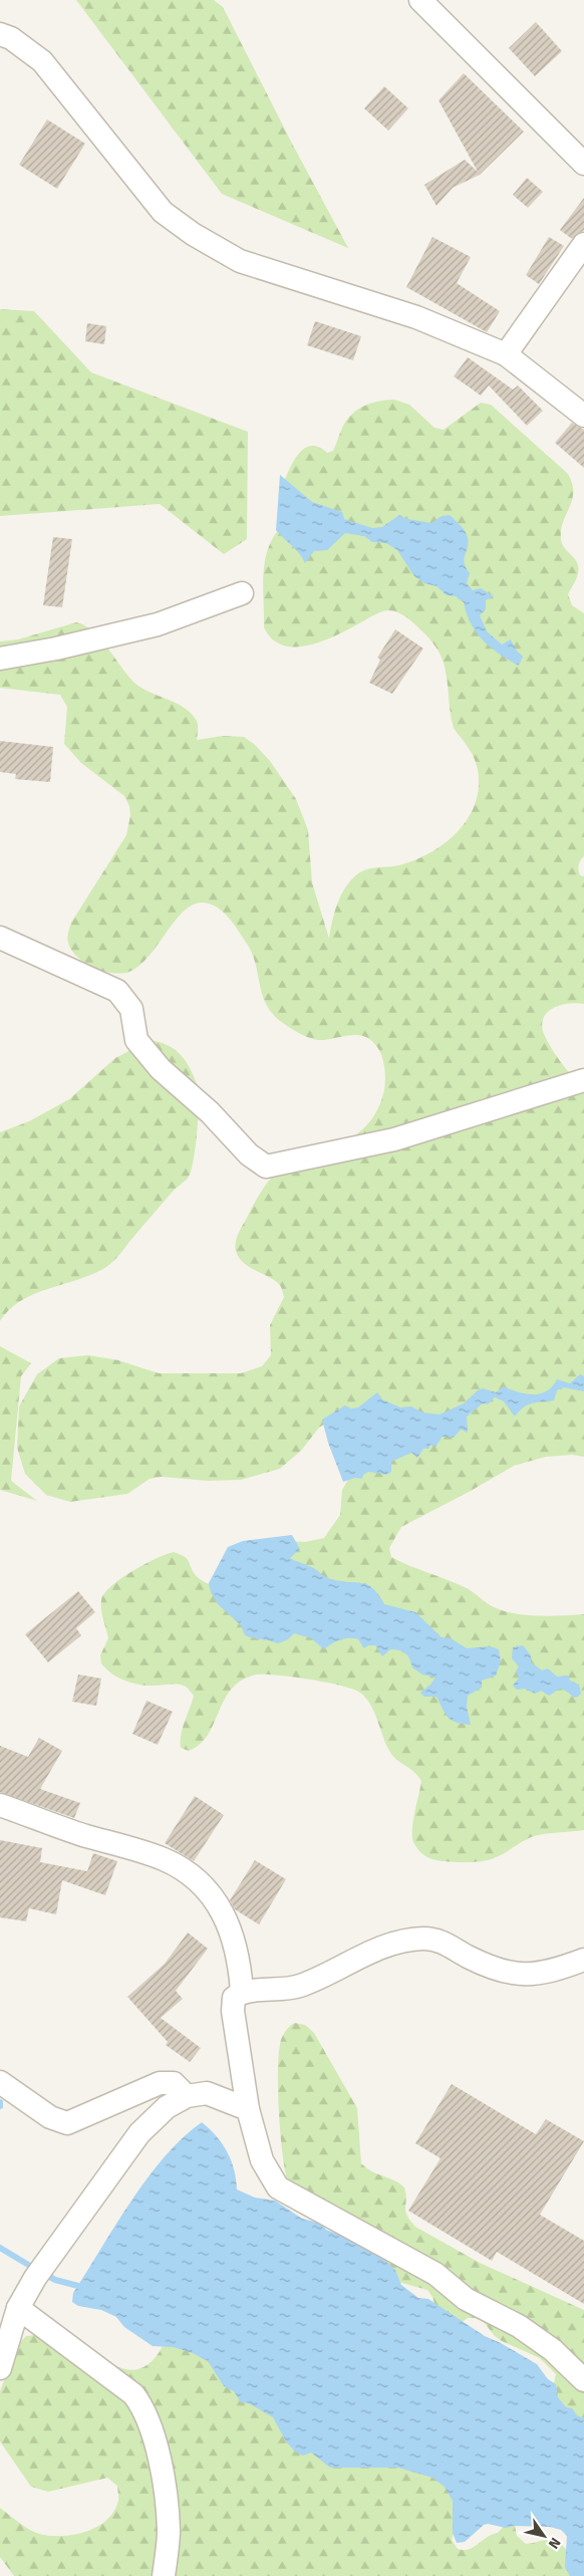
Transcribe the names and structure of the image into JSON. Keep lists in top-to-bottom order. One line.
{"north":"bottom right"}
